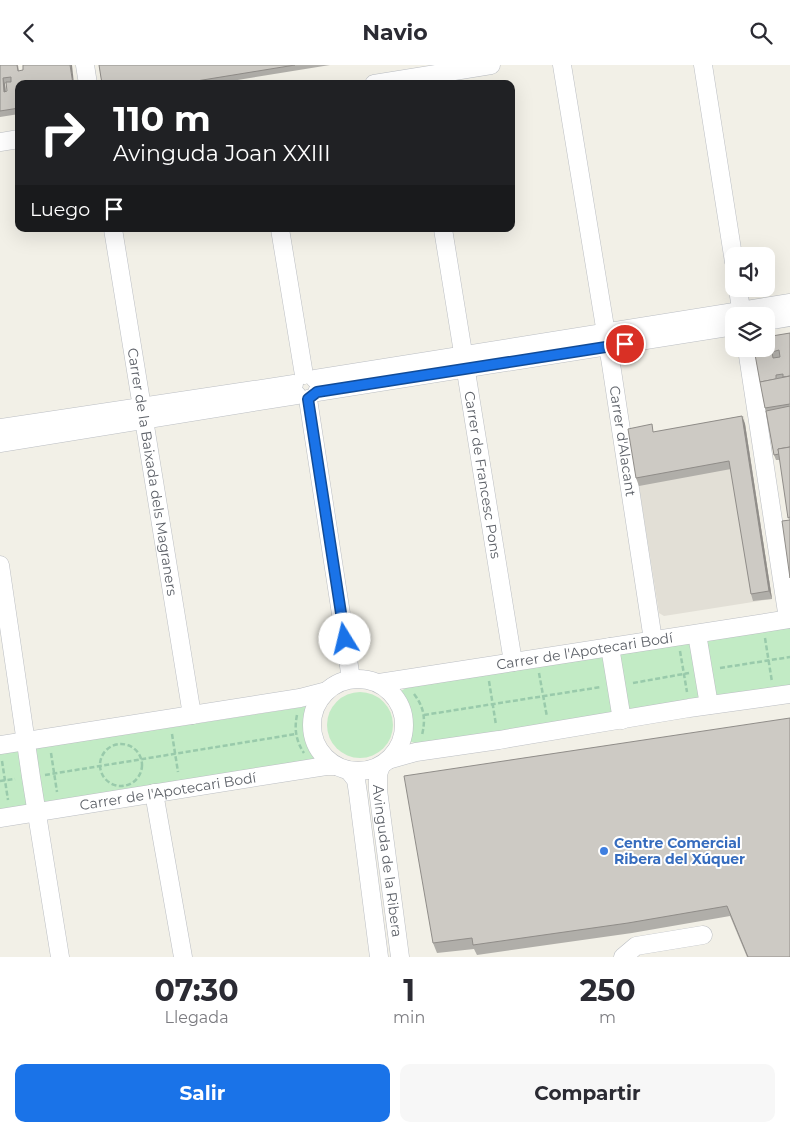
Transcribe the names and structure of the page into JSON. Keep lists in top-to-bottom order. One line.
{"streets":{"street":["Carrer d'Alacant","Carrer de la Baixada dels Magraners","Carrer de Francesc Pons","Carrer de l'Apotecari Bodí","Avinguda de la Ribera"]},"crossings":[["Carrer d'Alacant","Carrer de l'Apotecari Bodí"],["Carrer de Francesc Pons","Carrer de l'Apotecari Bodí"],["Carrer de l'Apotecari Bodí","Avinguda de la Ribera"]],"places":["Centre Comercial Ribera del Xúquer"],"page":{"header":"Navio","turn":["110 m","Avinguda Joan XXIII"],"then":"Luego","eta":["07:30","Llegada","1","min","250","m"],"buttons":["Salir","Compartir"]}}
